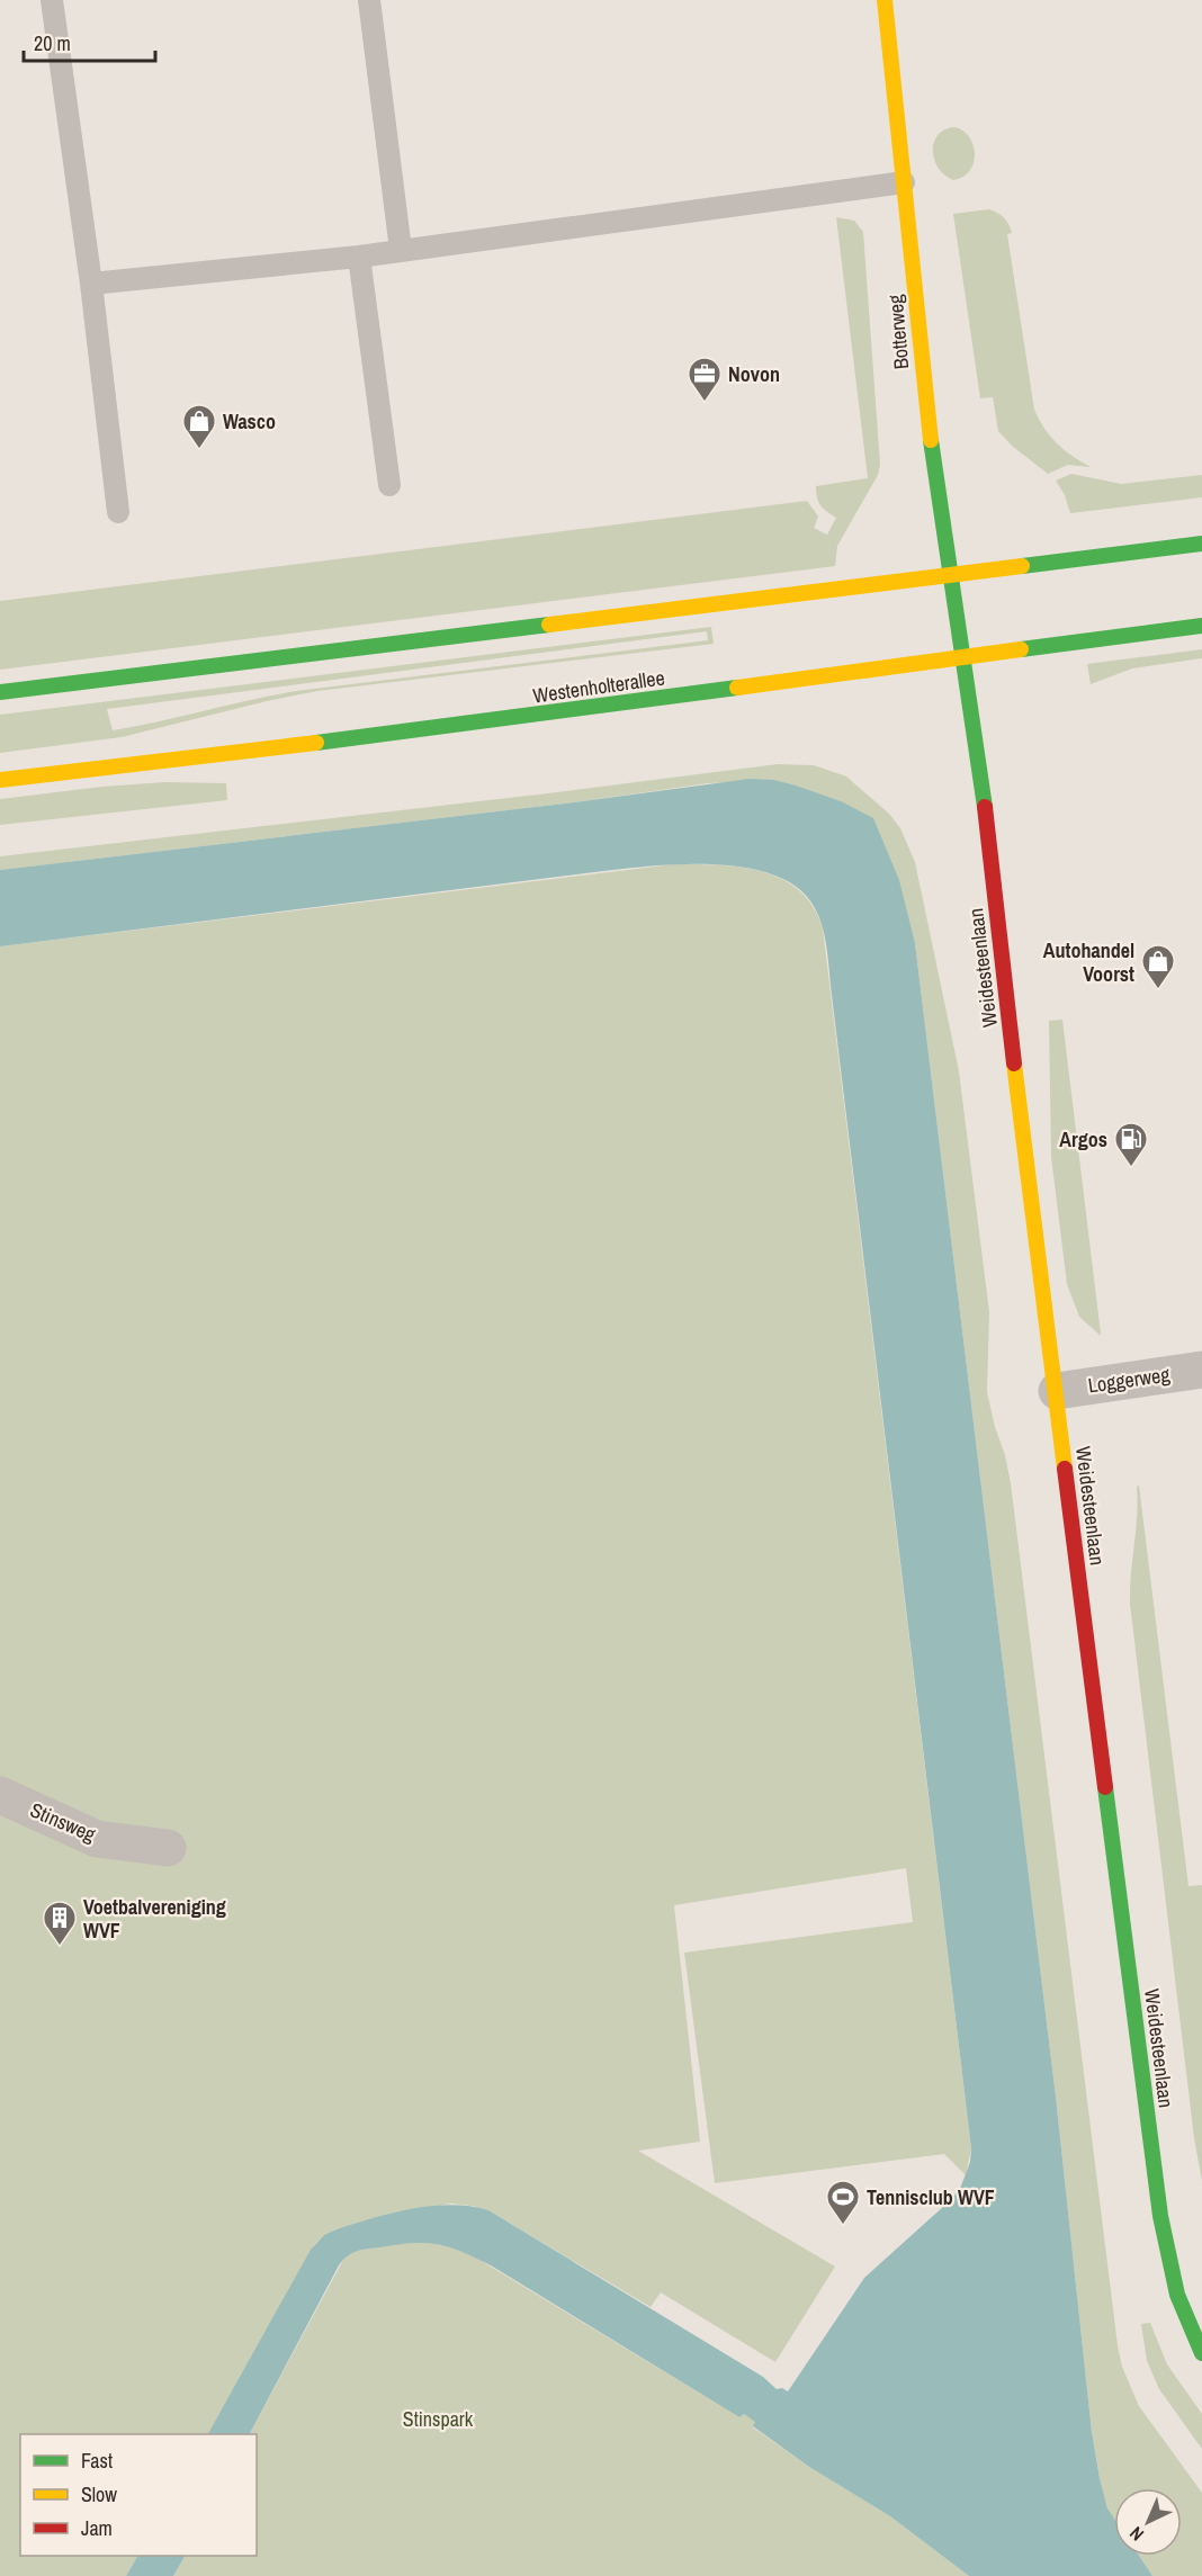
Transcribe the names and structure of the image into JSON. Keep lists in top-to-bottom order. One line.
{"streets":{"main road":["Botterweg","Westenholterallee","Weidesteenlaan"],"street":["Loggerweg","Stinsweg"]},"crossings":[["Botterweg","Westenholterallee"],["Botterweg","Weidesteenlaan"],["Westenholterallee","Weidesteenlaan"],["Weidesteenlaan","Loggerweg"]],"parks":["Stinspark"],"places":{"office":["Novon"],"shop":["Wasco","Autohandel Voorst"],"fuel station":["Argos"],"building":["Voetbalvereniging WVF"],"sports":["Tennisclub WVF"]},"legend":["Fast","Slow","Jam"],"scale_bar":"20 m","north":"bottom left"}
